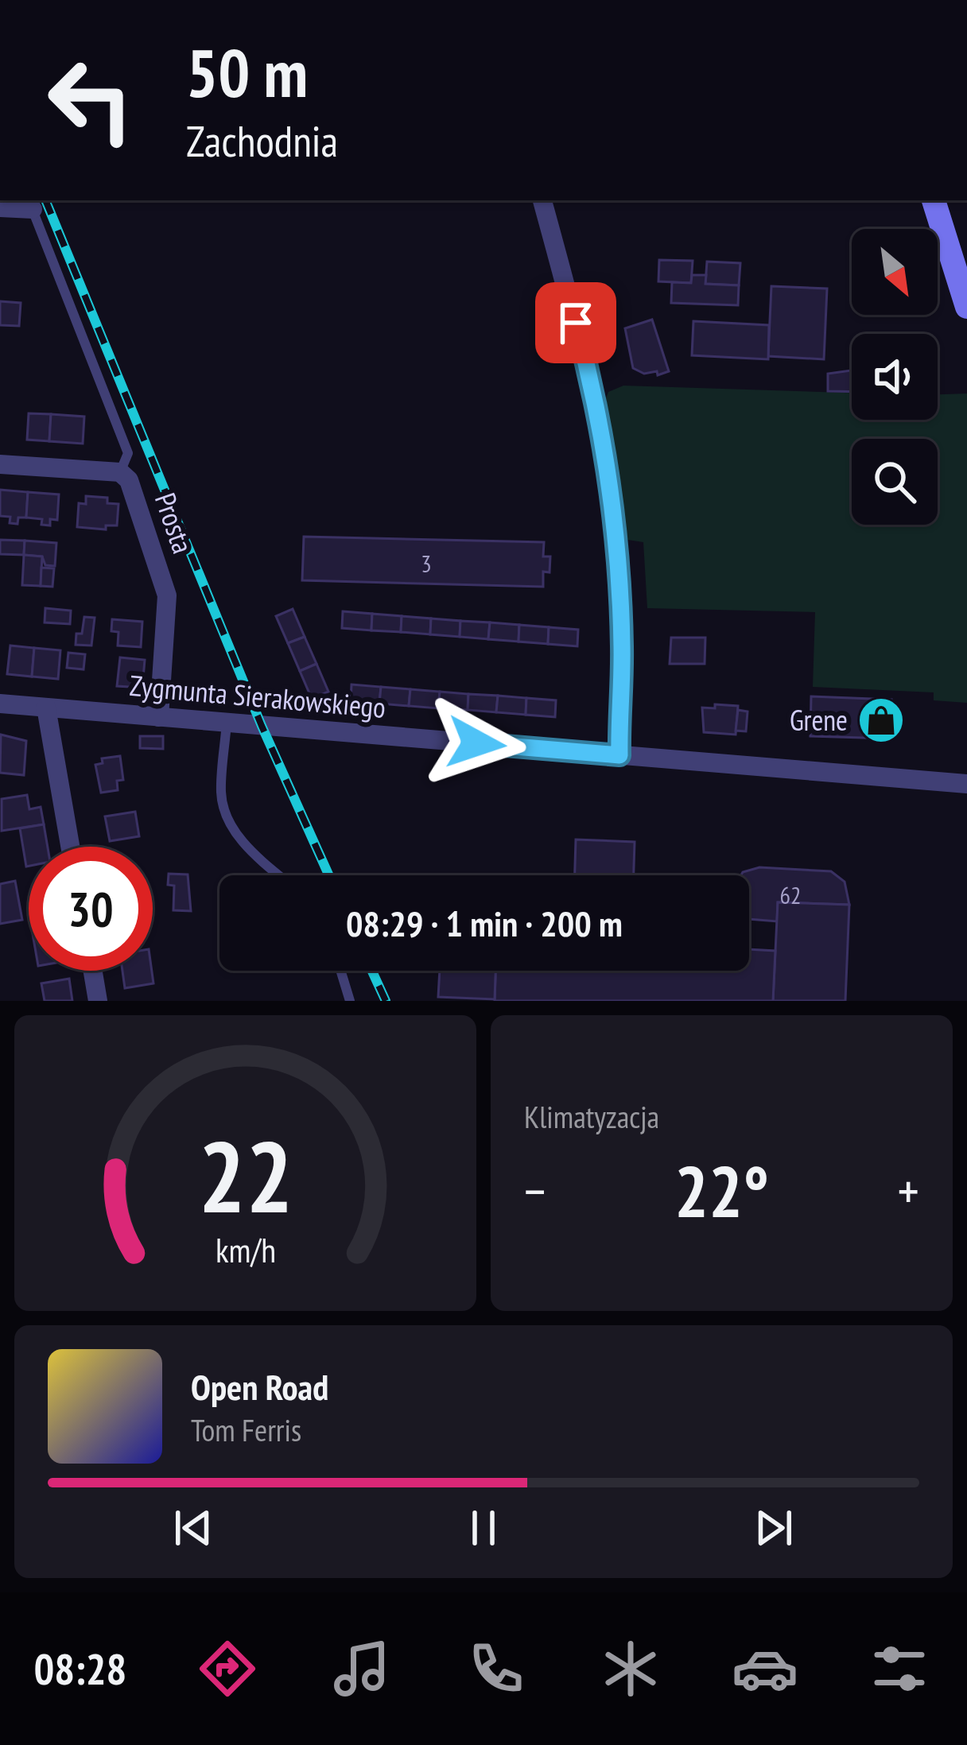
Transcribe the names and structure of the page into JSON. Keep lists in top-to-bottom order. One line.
{"streets":{"street":["Prosta","Zygmunta Sierakowskiego"]},"crossings":[["Prosta","Zygmunta Sierakowskiego"]],"places":{"shop":["Grene"]},"house_numbers":["3","62"],"north":"bottom right","page":{"turn":["50 m","Zachodnia"],"limit":"30","trip":"08:29 · 1 min · 200 m","tile":"Klimatyzacja","heat":["−","22°","+"],"song":["Open Road","Tom Ferris"],"tabs":"08:28","gauge":["22","km/h"]}}
